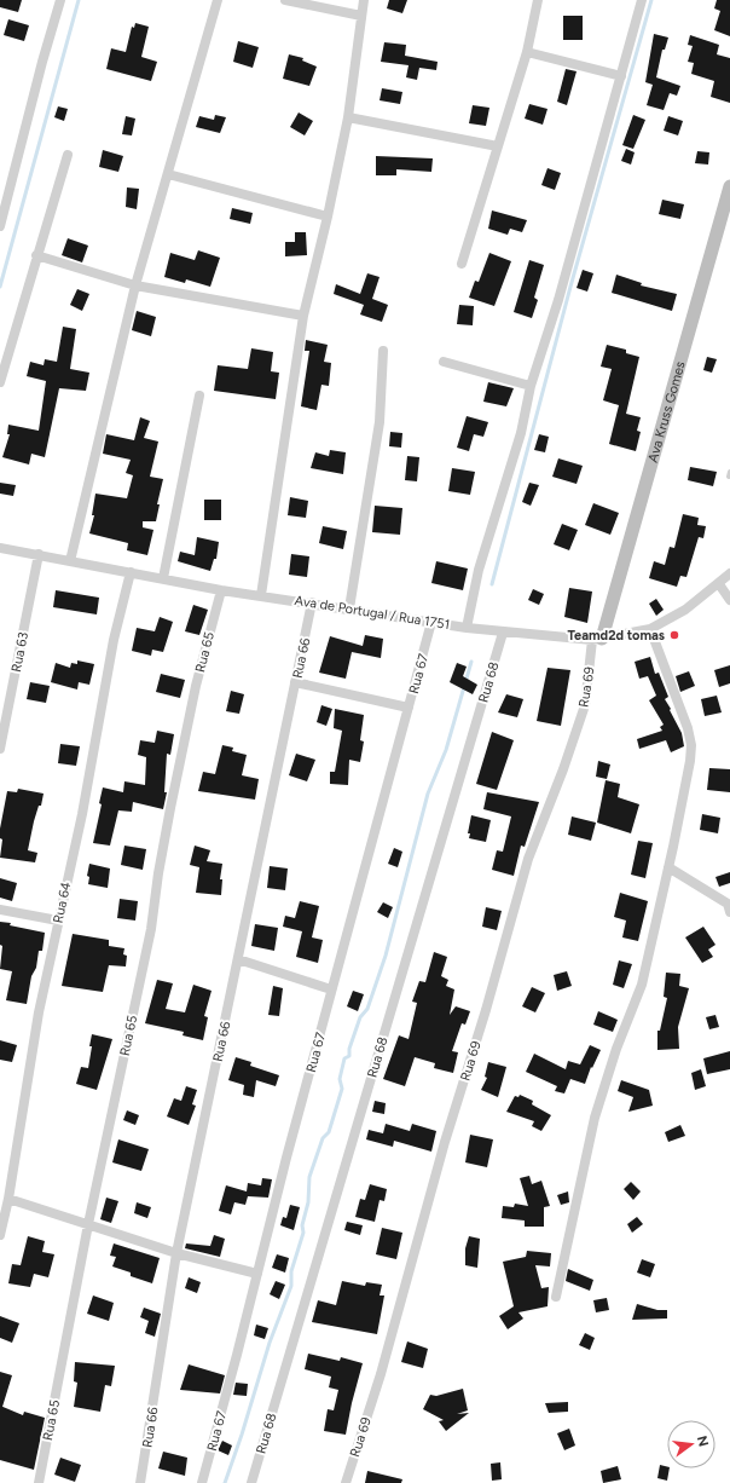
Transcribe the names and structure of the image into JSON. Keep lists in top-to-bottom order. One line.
{"streets":{"street":["Ava Kruss Gomes","Ava de Portugal / Rua 1751","Rua 63","Rua 65","Rua 66","Rua 67","Rua 68","Rua 69","Rua 64"]},"crossings":[["Ava Kruss Gomes","Ava de Portugal / Rua 1751"],["Ava Kruss Gomes","Rua 69"],["Ava de Portugal / Rua 1751","Rua 63"],["Ava de Portugal / Rua 1751","Rua 65"],["Ava de Portugal / Rua 1751","Rua 66"],["Ava de Portugal / Rua 1751","Rua 67"],["Ava de Portugal / Rua 1751","Rua 68"],["Ava de Portugal / Rua 1751","Rua 69"],["Ava de Portugal / Rua 1751","Rua 64"]],"places":["Teamd2d tomas"],"north":"right"}
